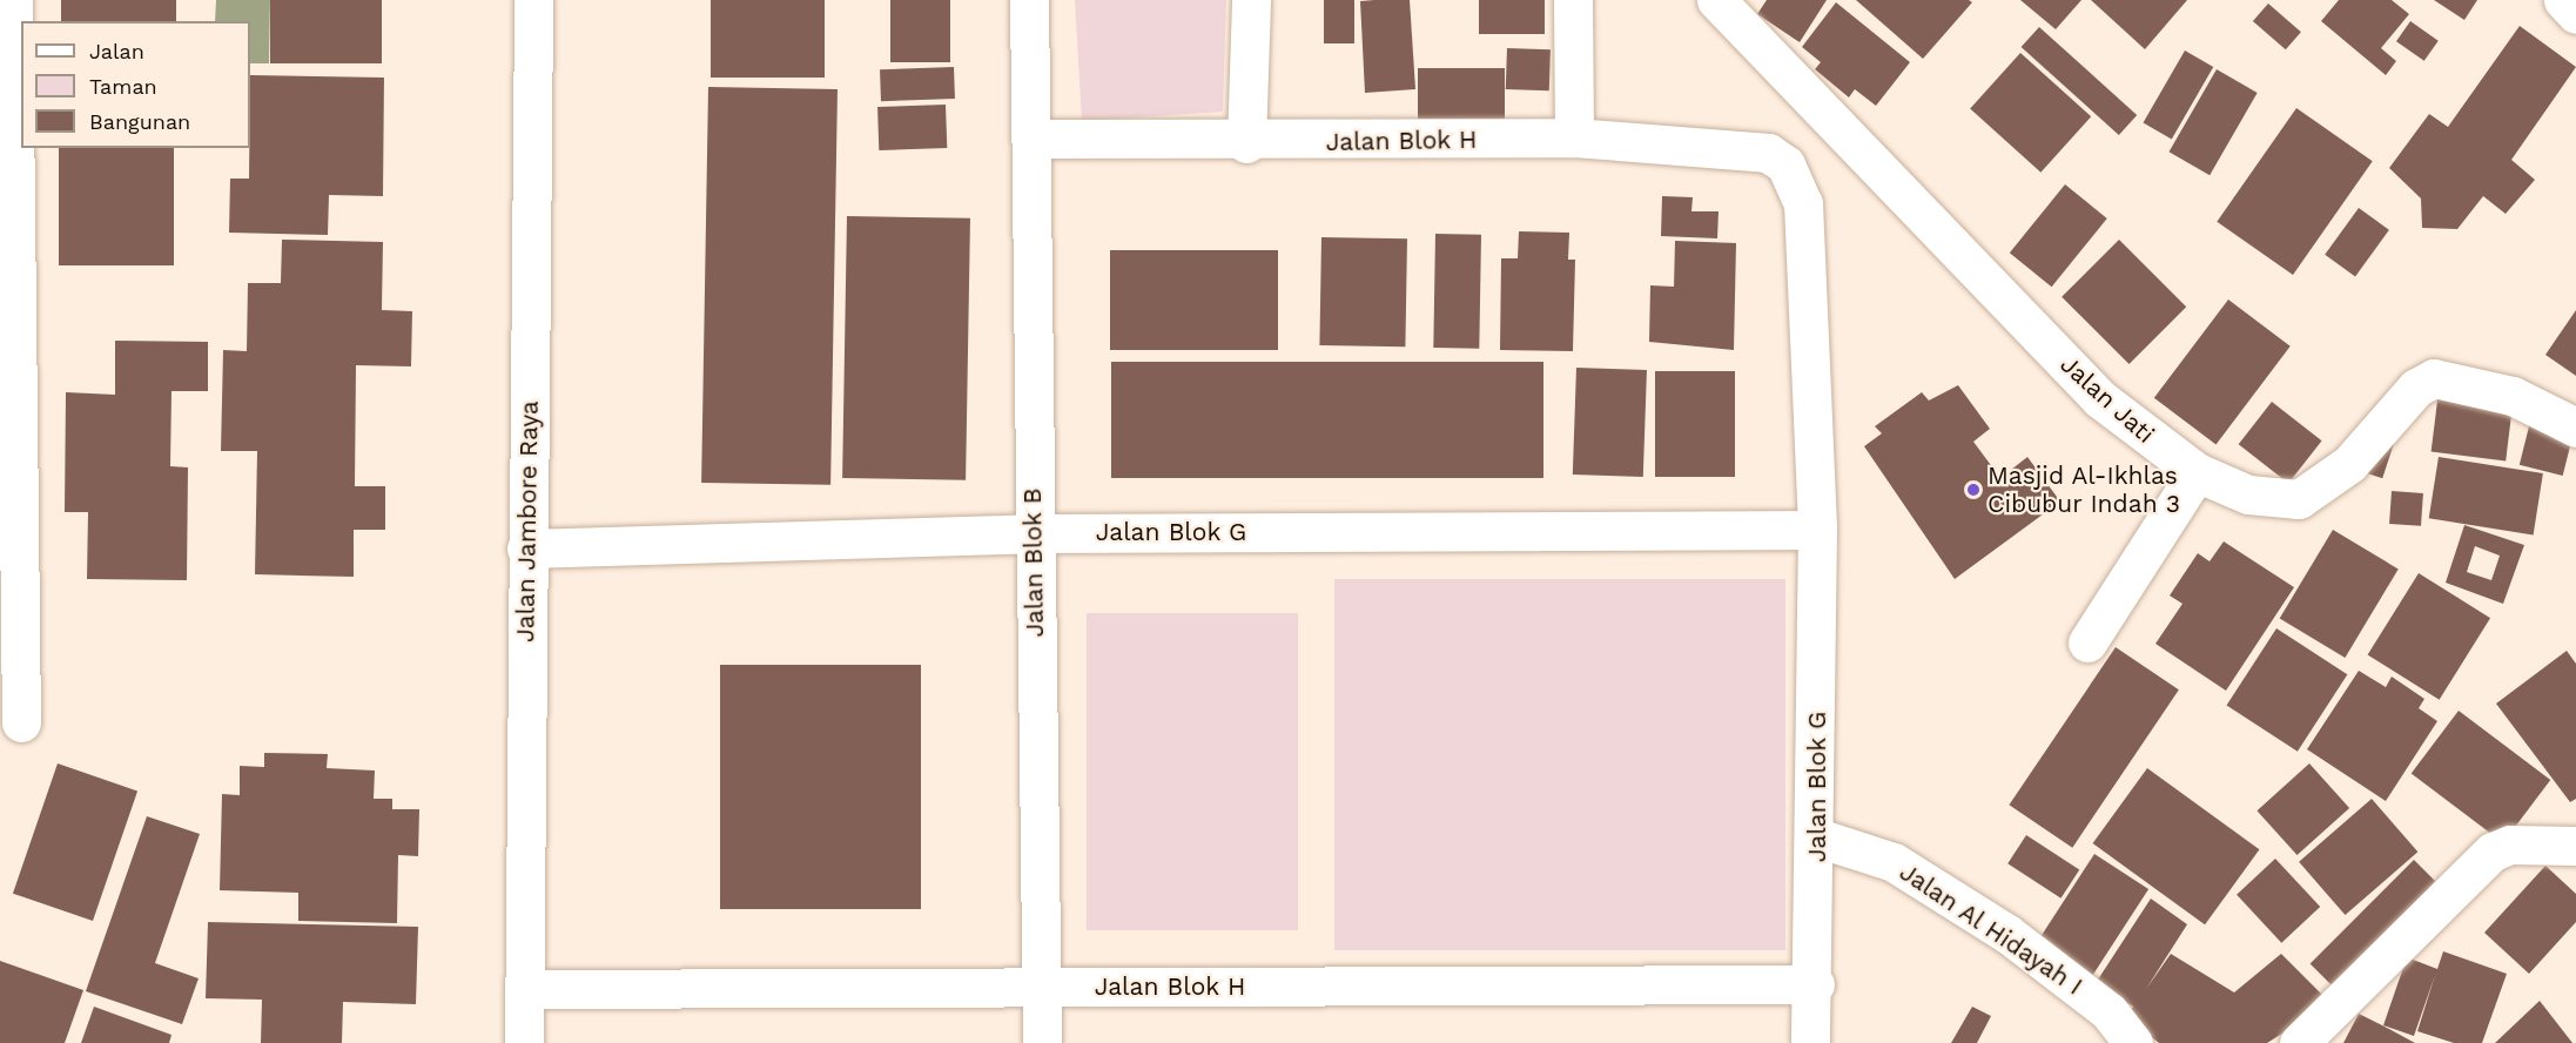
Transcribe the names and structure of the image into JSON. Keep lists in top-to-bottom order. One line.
{"streets":{"street":["Jalan Blok H","Jalan Jati","Jalan Jambore Raya","Jalan Blok G","Jalan Blok B","Jalan Al Hidayah I"]},"crossings":[["Jalan Blok H","Jalan Jambore Raya"],["Jalan Blok H","Jalan Blok G"],["Jalan Blok H","Jalan Blok B"],["Jalan Jambore Raya","Jalan Blok G"],["Jalan Blok G","Jalan Blok B"],["Jalan Blok G","Jalan Al Hidayah I"]],"places":["Masjid Al-Ikhlas Cibubur Indah 3"],"legend":["Jalan","Taman","Bangunan"]}
